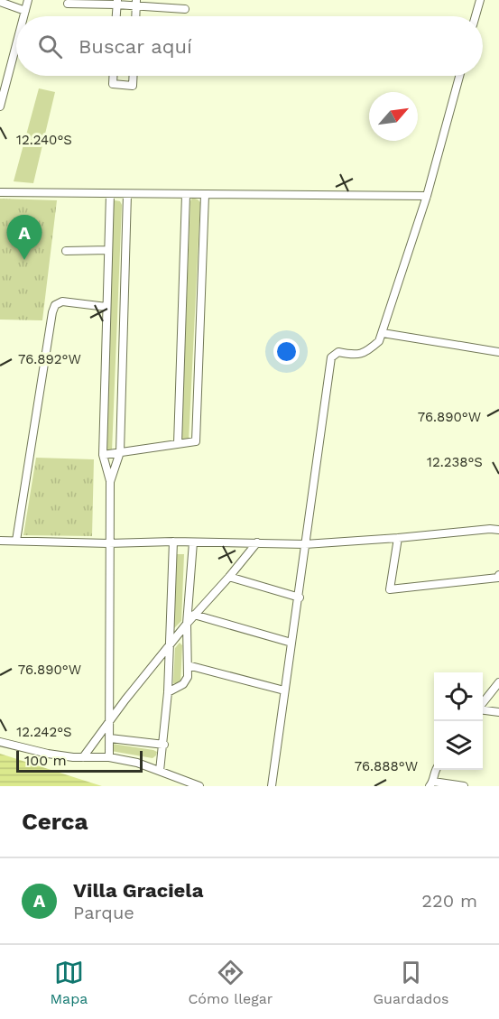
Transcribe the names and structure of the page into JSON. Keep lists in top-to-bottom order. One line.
{"scale_bar":"100 m","north":"top right","page":{"search":"Buscar aquí","pins":"A","scale":"100 m","heading":"Cerca","list":[{"mark":"A","name":"Villa Graciela","note":"Parque","value":"220 m"}],"nav":["Mapa","Cómo llegar","Guardados"]},"coordinates":["12.240°S","76.892°W","76.890°W","12.238°S","12.242°S","76.888°W"]}
